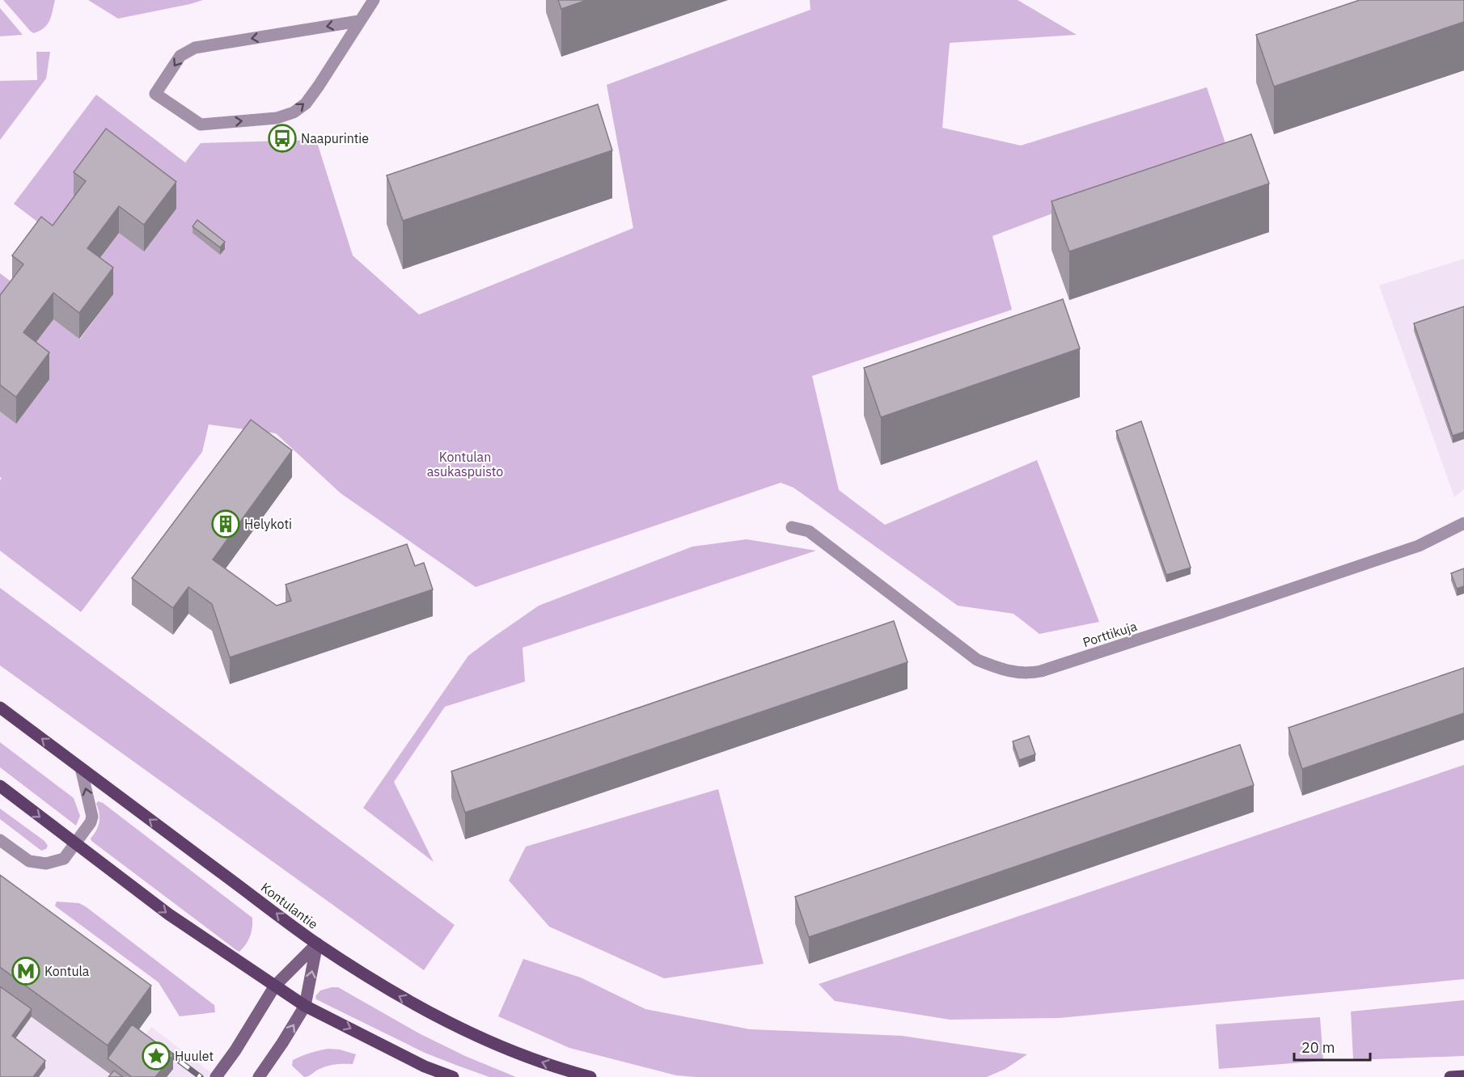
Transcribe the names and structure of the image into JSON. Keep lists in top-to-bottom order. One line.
{"streets":{"main road":["Kontulantie"],"street":["Porttikuja"]},"parks":["Kontulan asukaspuisto"],"places":{"bus stop":["Naapurintie"],"building":["Helykoti"],"metro station":["Kontula"],"place":["Huulet"]},"scale_bar":"20 m"}
